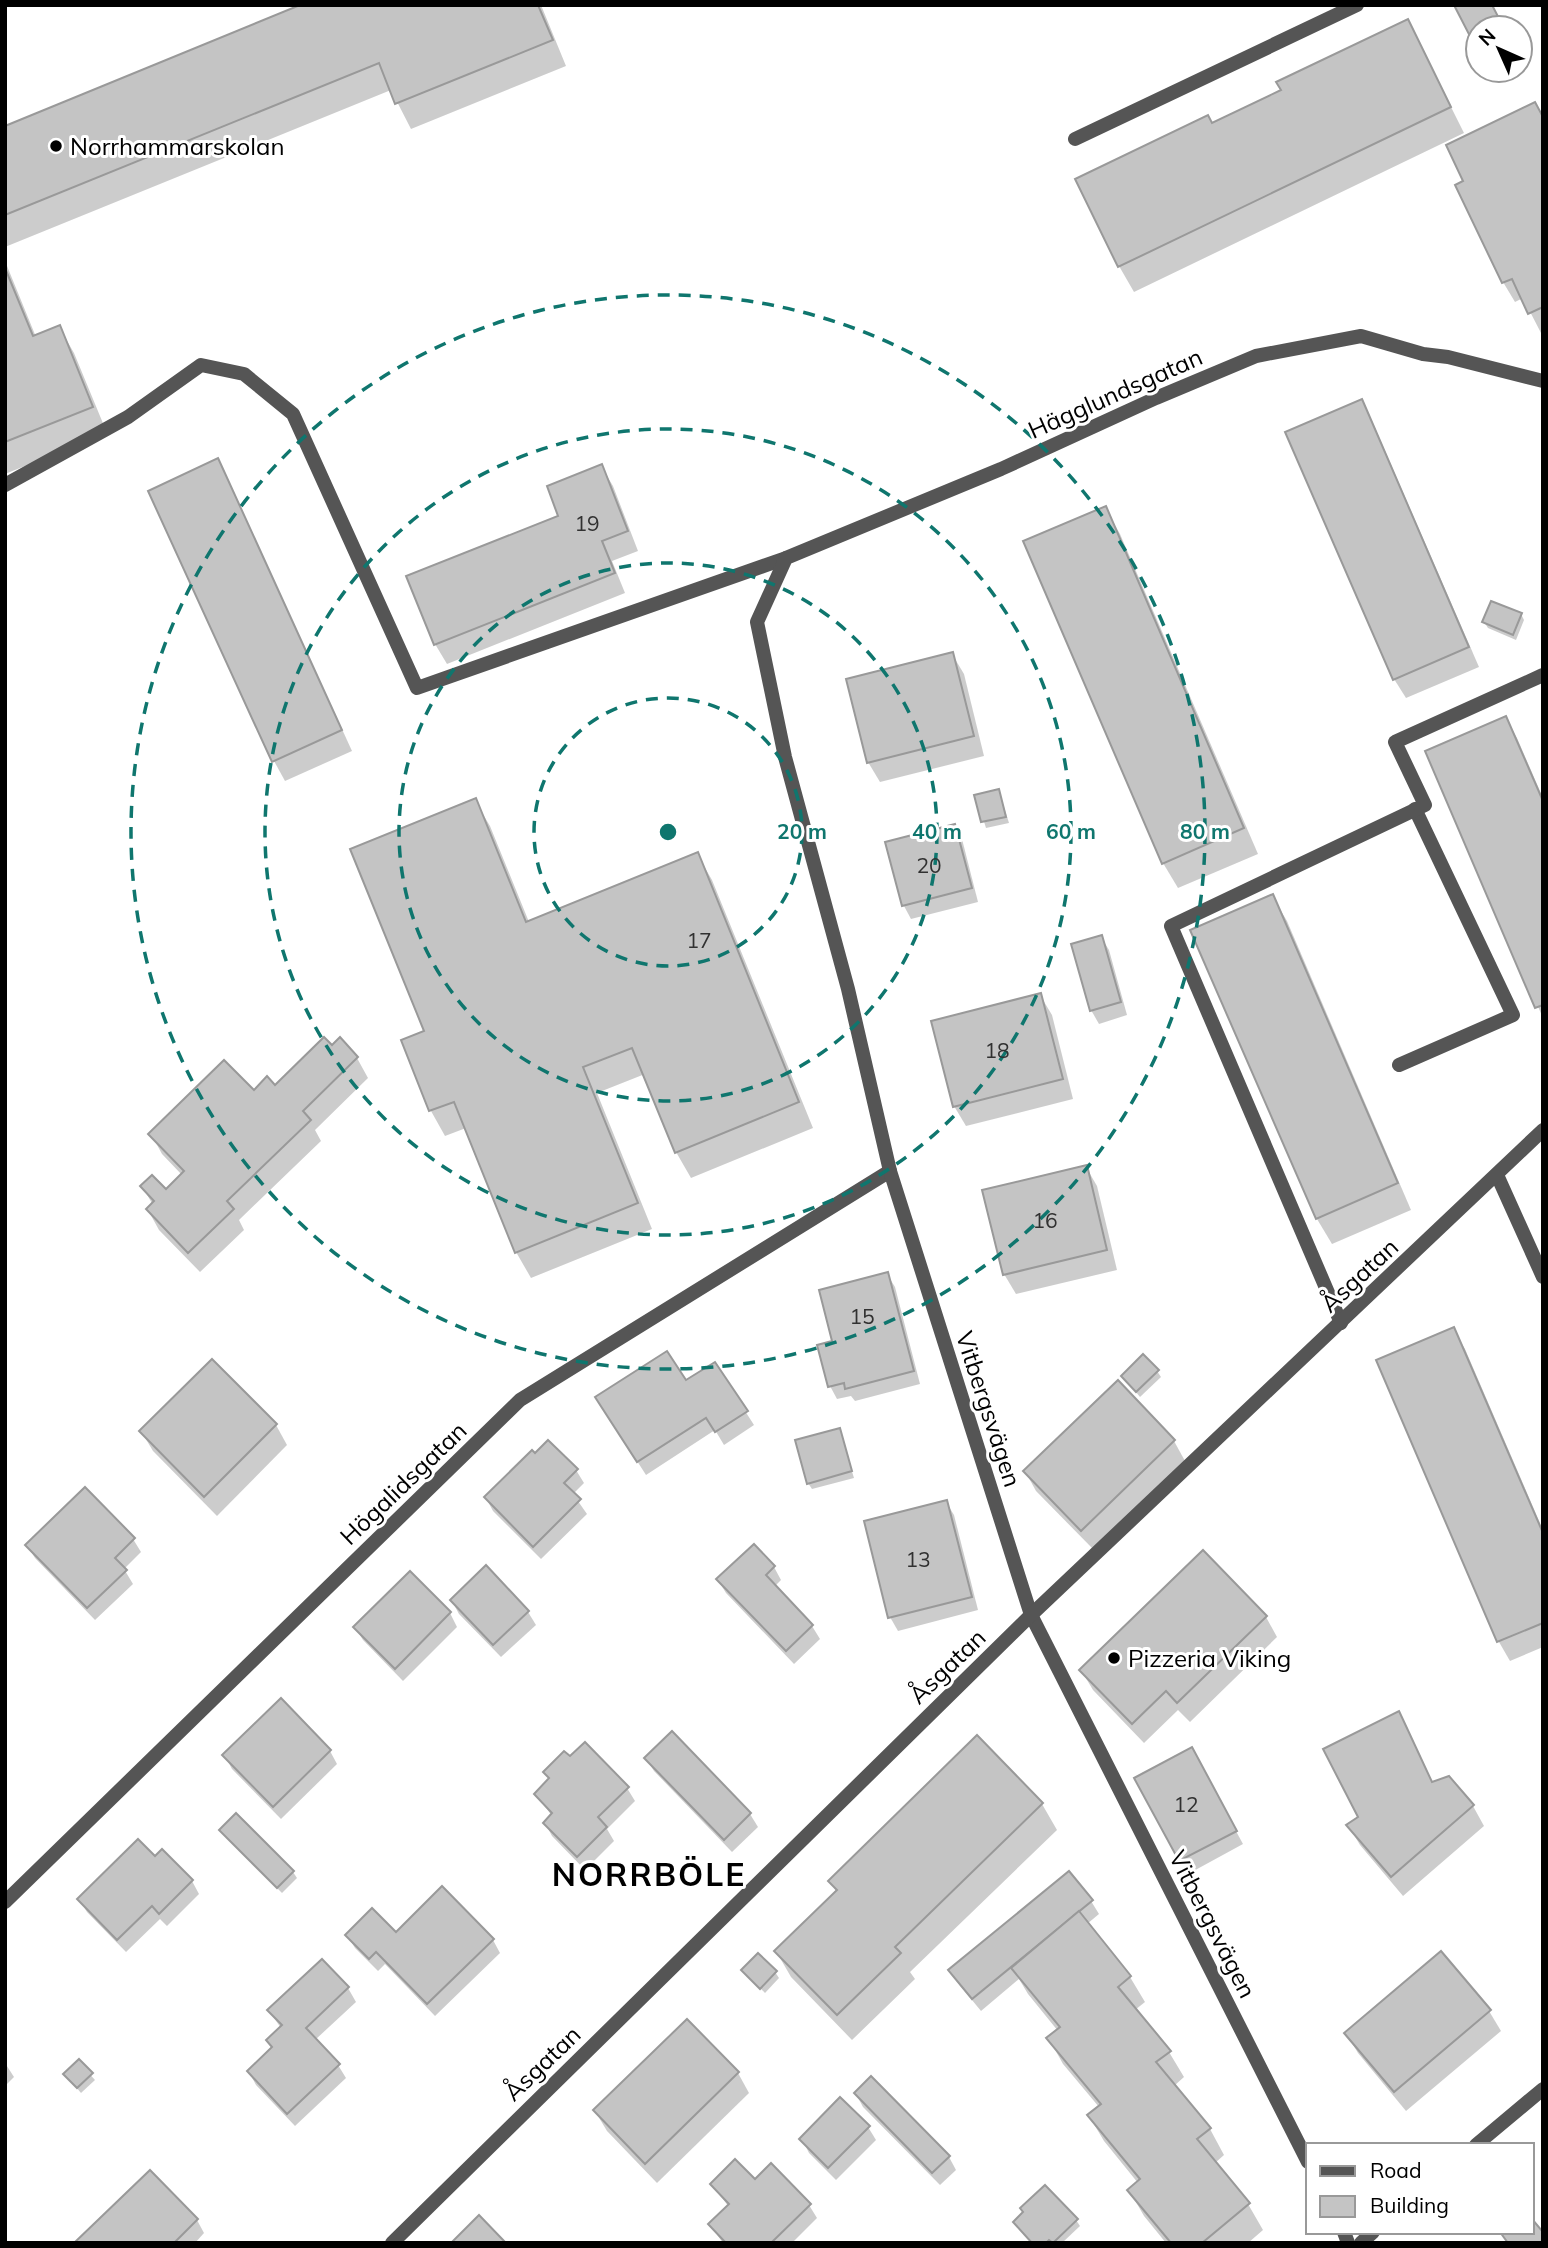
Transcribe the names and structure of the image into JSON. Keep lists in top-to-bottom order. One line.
{"streets":{"street":["Hägglundsgatan","Åsgatan","Vitbergsvägen","Högalidsgatan"]},"crossings":[["Hägglundsgatan","Vitbergsvägen"],["Åsgatan","Vitbergsvägen"],["Vitbergsvägen","Högalidsgatan"]],"districts":["NORRBÖLE"],"places":["Norrhammarskolan","Pizzeria Viking"],"house_numbers":["19","20","17","18","16","15","13","12"],"legend":["Road","Building"],"north":"top left","rings":["20 m","40 m","60 m","80 m"]}
